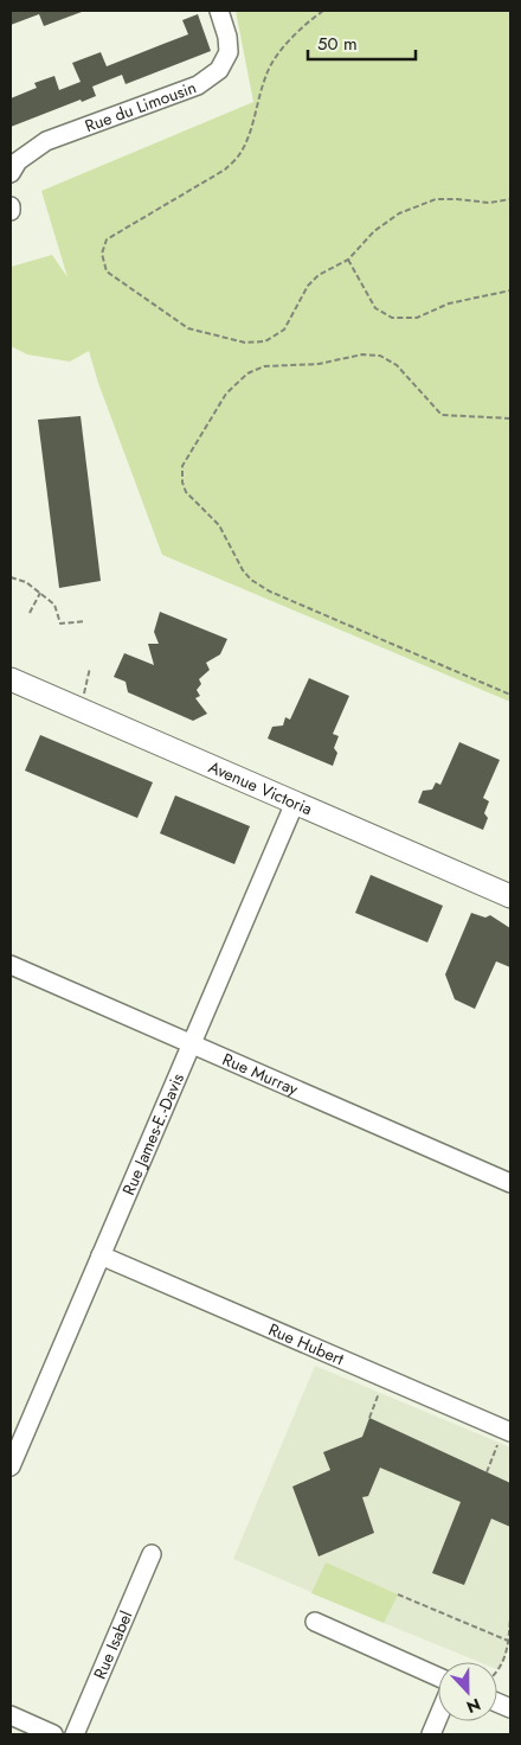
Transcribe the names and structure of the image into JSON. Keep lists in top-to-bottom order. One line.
{"streets":{"street":["Rue du Limousin","Avenue Victoria","Rue Murray","Rue James-E.-Davis","Rue Hubert","Rue Isabel"]},"crossings":[["Avenue Victoria","Rue James-E.-Davis"],["Rue Murray","Rue James-E.-Davis"],["Rue James-E.-Davis","Rue Hubert"]],"scale_bar":"50 m","north":"bottom"}
